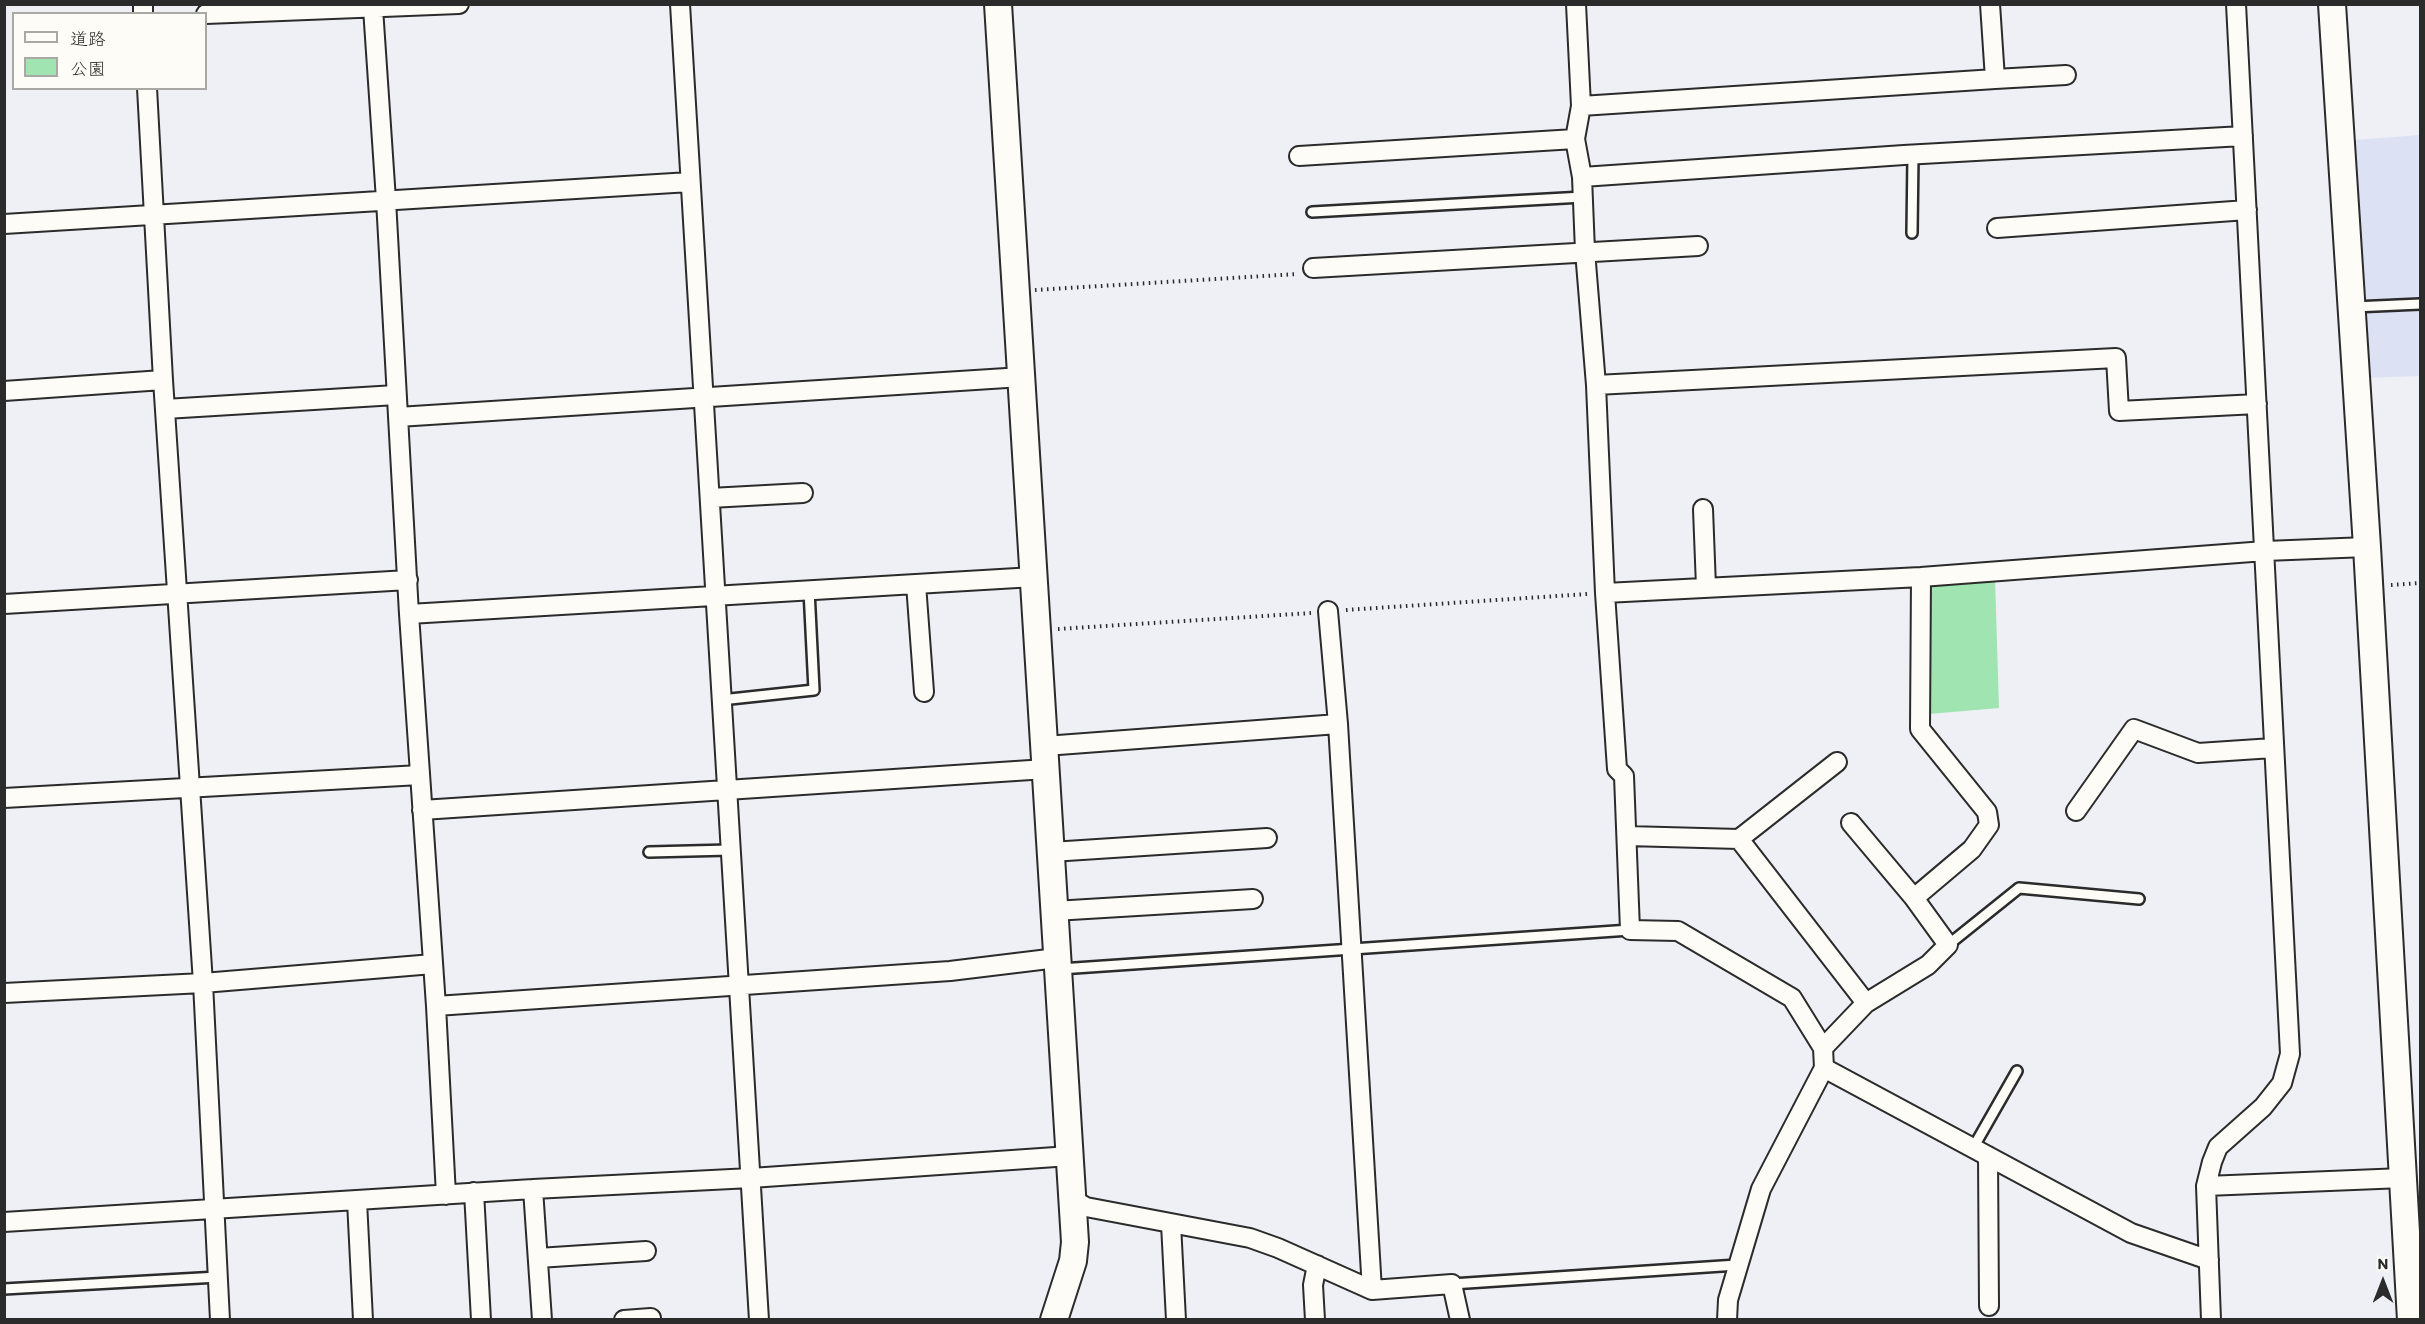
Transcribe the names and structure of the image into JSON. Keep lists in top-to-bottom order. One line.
{"legend":["道路","公園"],"north":"top"}
